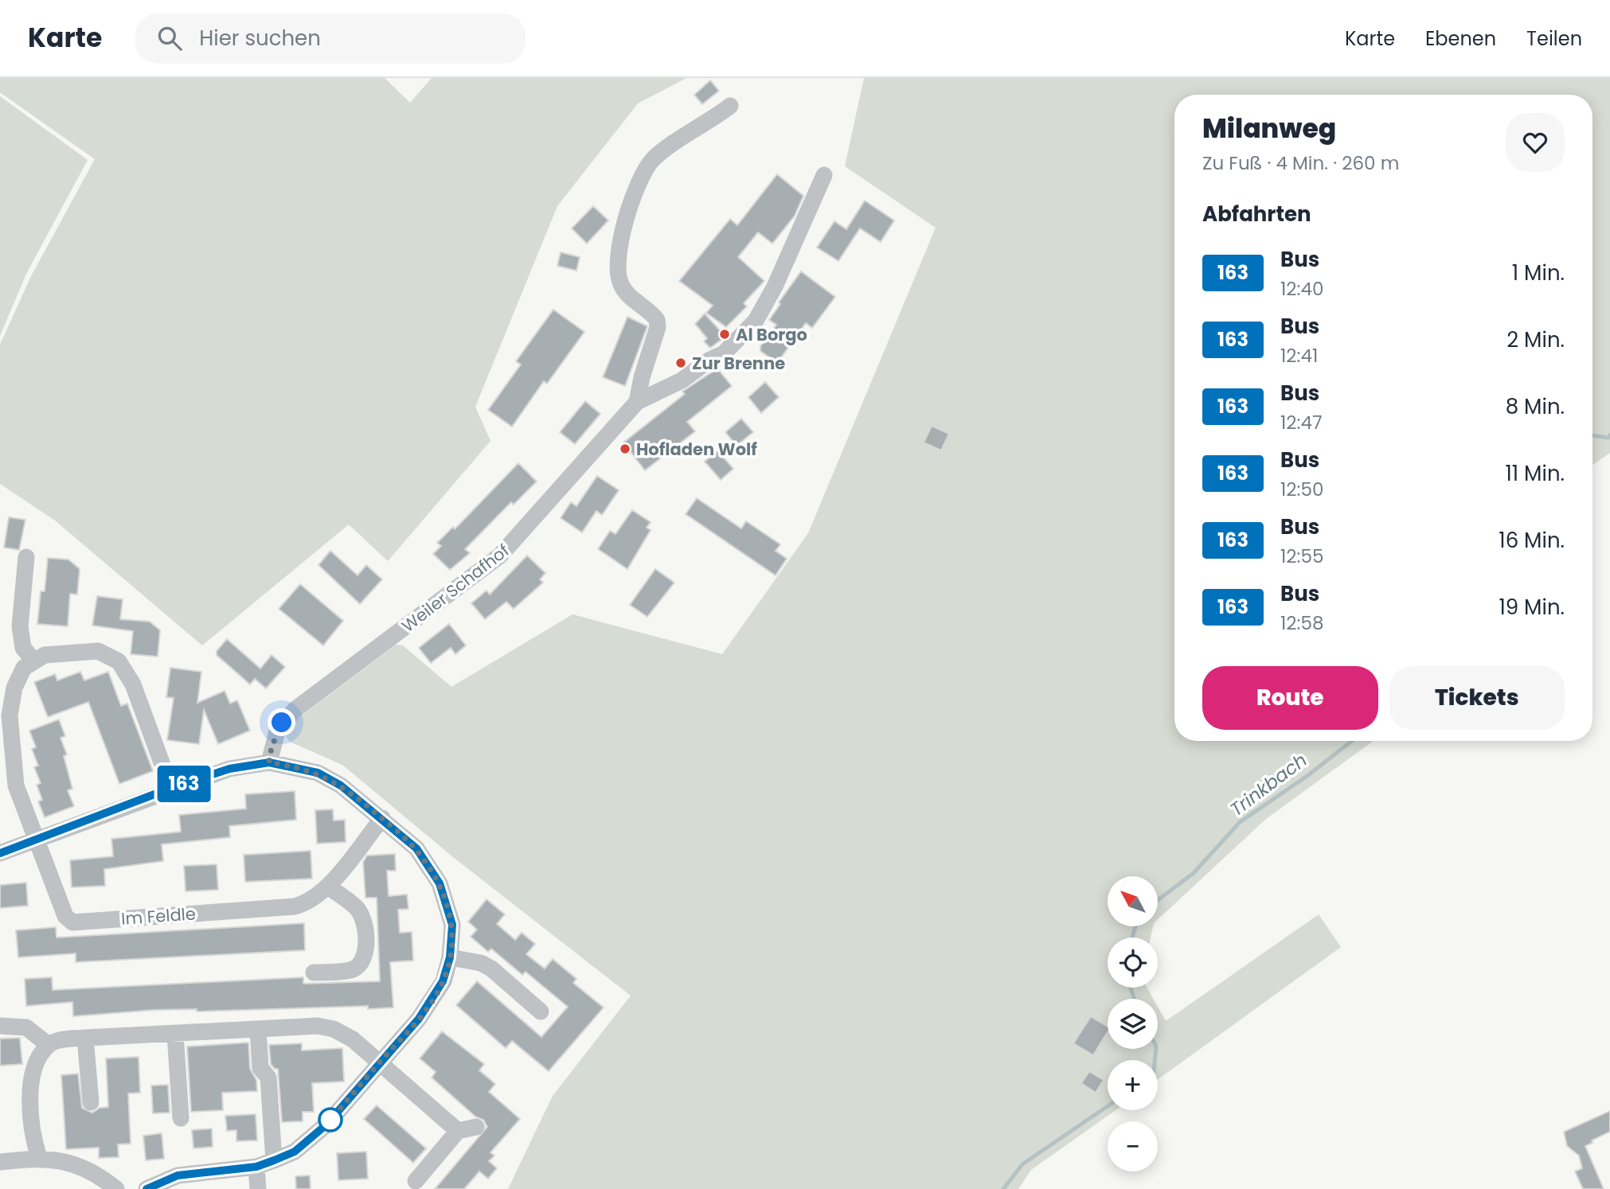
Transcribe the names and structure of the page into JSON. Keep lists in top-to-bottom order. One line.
{"streets":{"street":["Weiler Schafhof","Im Feldle"]},"water":["Trinkbach"],"places":["Al Borgo","Zur Brenne","Hofladen Wolf"],"lines":["bus line 163"],"north":"top left","page":{"header":"Karte","search":"Hier suchen","nav":["Karte","Ebenen","Teilen"],"on_map":"163","heading":[["Milanweg","Zu Fuß · 4 Min. · 260 m"],"Abfahrten"],"list":[{"mark":"163","name":"Bus","note":"12:40","value":"1 Min."},{"mark":"163","name":"Bus","note":"12:41","value":"2 Min."},{"mark":"163","name":"Bus","note":"12:47","value":"8 Min."},{"mark":"163","name":"Bus","note":"12:50","value":"11 Min."},{"mark":"163","name":"Bus","note":"12:55","value":"16 Min."},{"mark":"163","name":"Bus","note":"12:58","value":"19 Min."}],"buttons":["Route","Tickets"],"map_buttons":["+","−"]}}
